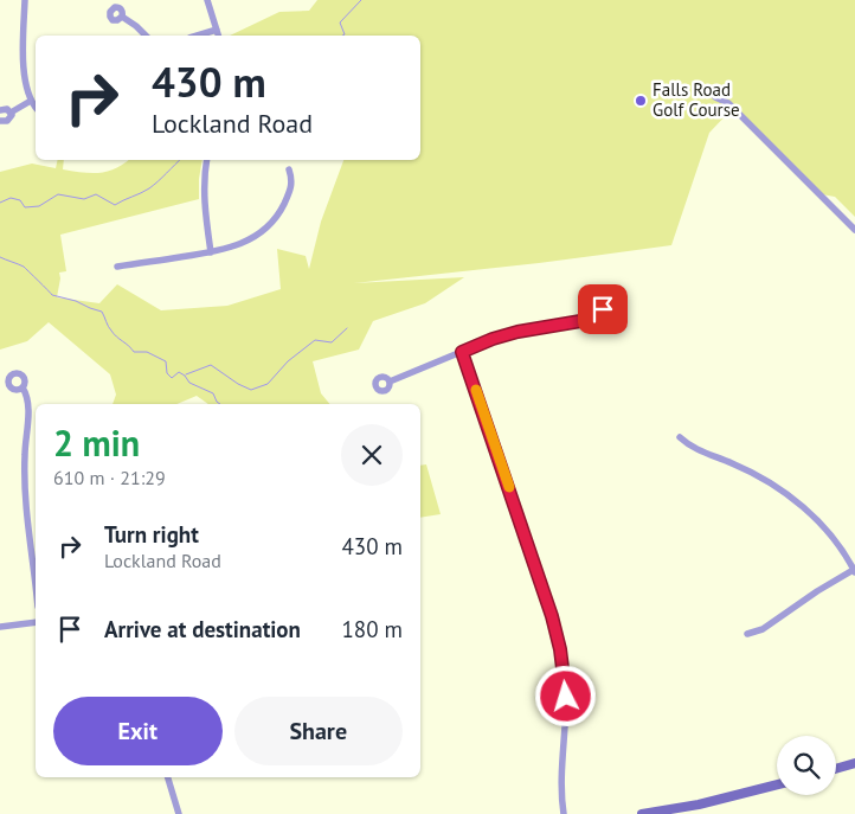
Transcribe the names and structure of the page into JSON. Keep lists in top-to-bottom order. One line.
{"places":["Falls Road Golf Course"],"page":{"turn":["430 m","Lockland Road"],"heading":["2 min","610 m · 21:29"],"list":[{"name":"Turn right","note":"Lockland Road","value":"430 m"},{"name":"Arrive at destination","value":"180 m"}],"buttons":["Exit","Share"]}}
